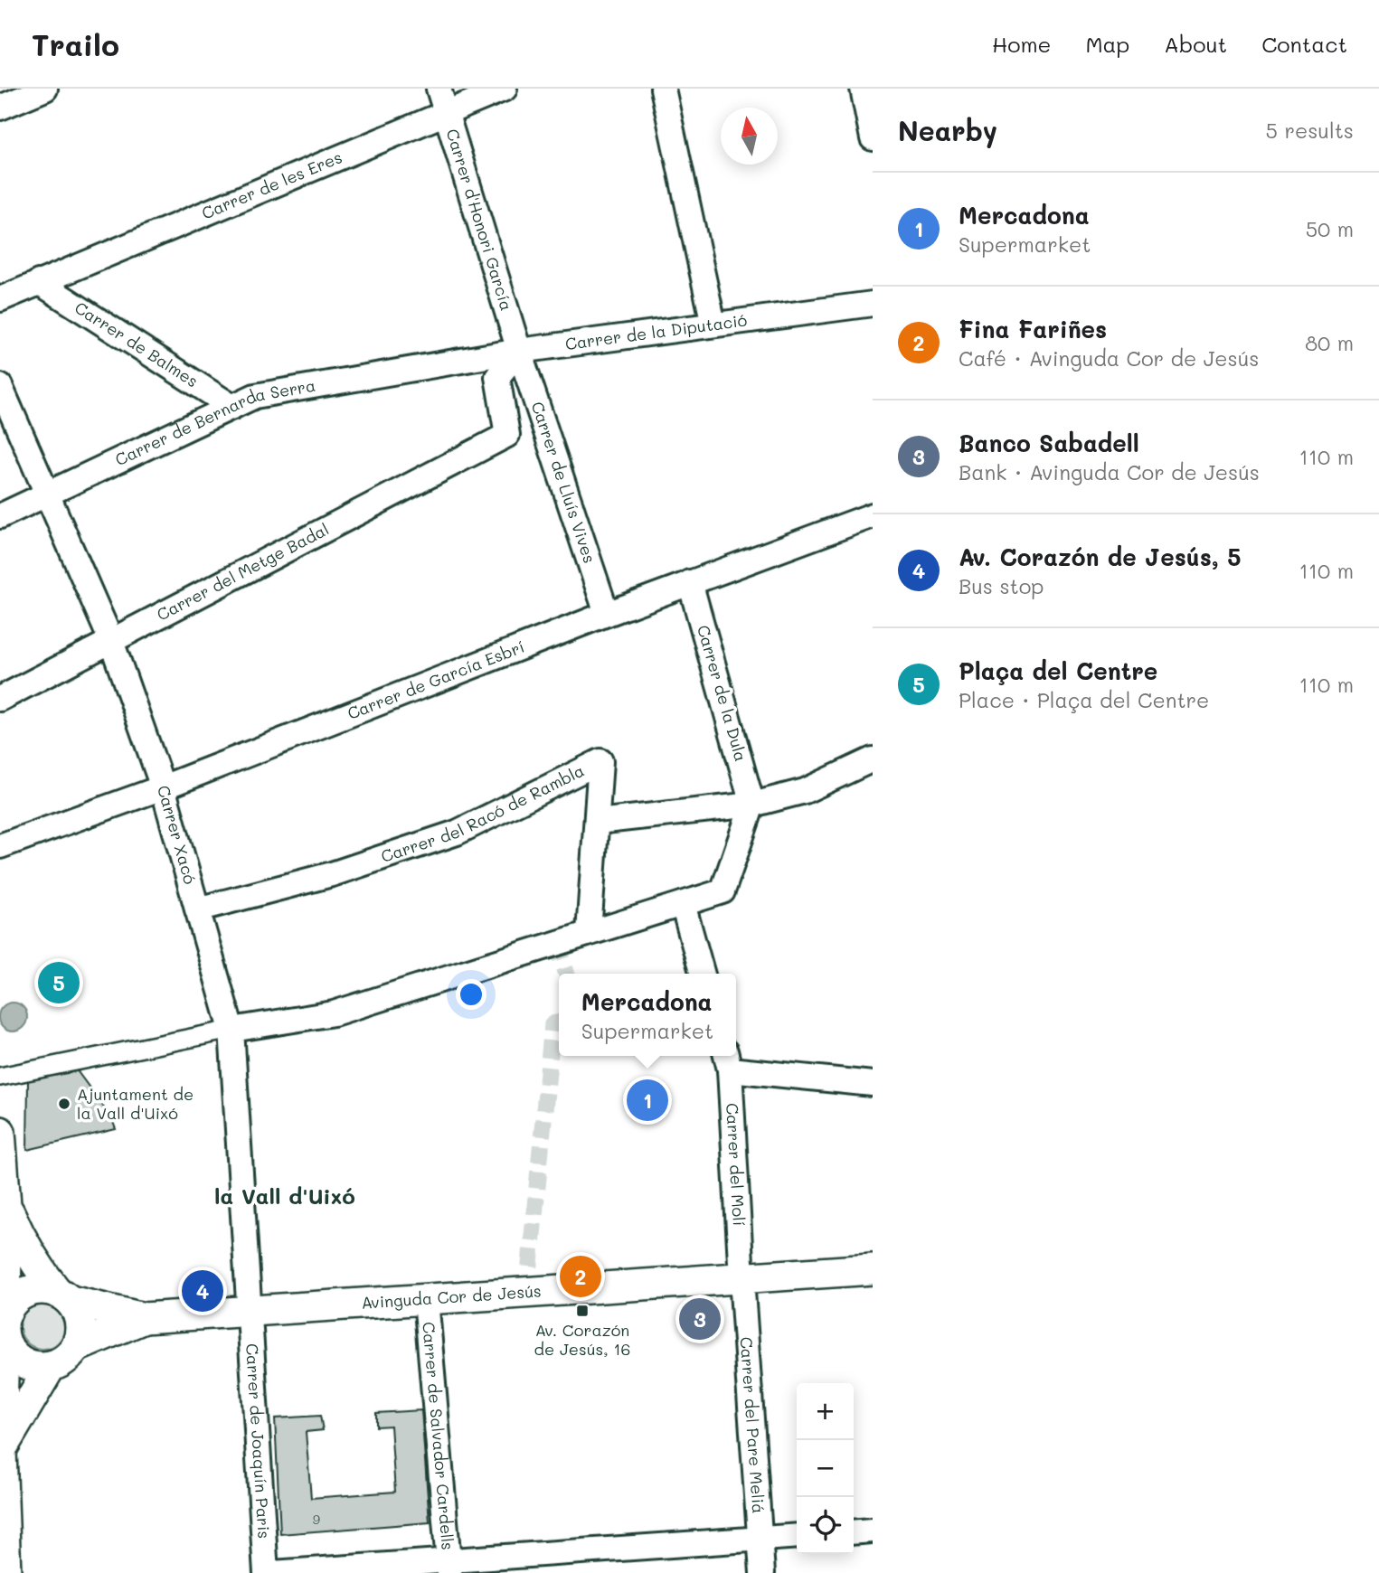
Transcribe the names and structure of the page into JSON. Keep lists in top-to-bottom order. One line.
{"streets":{"street":["Carrer de les Eres","Carrer d'Honori García","Carrer de la Diputació","Carrer de Balmes","Carrer de Bernarda Serra","Carrer de Lluís Vives","Carrer del Metge Badal","Carrer de García Esbrí","Carrer de la Dula","Carrer del Racó de Rambla","Carrer Xacó","Carrer del Molí","Avinguda Cor de Jesús","Carrer del Pare Meliá","Carrer de Salvador Cardells","Carrer de Joaquín Paris"]},"crossings":[["Carrer de les Eres","Carrer d'Honori García"],["Carrer de les Eres","Carrer de Balmes"],["Carrer d'Honori García","Carrer de la Diputació"],["Carrer d'Honori García","Carrer de Lluís Vives"],["Carrer d'Honori García","Carrer del Metge Badal"],["Carrer de la Diputació","Carrer de Bernarda Serra"],["Carrer de la Diputació","Carrer de Lluís Vives"],["Carrer de la Diputació","Carrer del Metge Badal"],["Carrer de Balmes","Carrer de Bernarda Serra"],["Carrer de Bernarda Serra","Carrer Xacó"],["Carrer de Lluís Vives","Carrer del Metge Badal"],["Carrer de Lluís Vives","Carrer de García Esbrí"],["Carrer del Metge Badal","Carrer Xacó"],["Carrer de García Esbrí","Carrer de la Dula"],["Carrer de García Esbrí","Carrer Xacó"],["Carrer del Racó de Rambla","Carrer Xacó"],["Carrer Xacó","Avinguda Cor de Jesús"],["Carrer Xacó","Carrer de Joaquín Paris"],["Carrer del Molí","Avinguda Cor de Jesús"],["Carrer del Molí","Carrer del Pare Meliá"],["Avinguda Cor de Jesús","Carrer del Pare Meliá"],["Avinguda Cor de Jesús","Carrer de Salvador Cardells"],["Avinguda Cor de Jesús","Carrer de Joaquín Paris"]],"districts":["la Vall d'Uixó"],"places":{"other":["Ajuntament de la Vall d'Uixó"],"transit":["Av. Corazón de Jesús, 16"]},"house_numbers":["9"],"north":"top","page":{"header":"Trailo","nav":["Home","Map","About","Contact"],"heading":["Nearby","5 results"],"list":[{"mark":"1","name":"Mercadona","note":"Supermarket","value":"50 m"},{"mark":"2","name":"Fina Fariñes","note":"Café · Avinguda Cor de Jesús","value":"80 m"},{"mark":"3","name":"Banco Sabadell","note":"Bank · Avinguda Cor de Jesús","value":"110 m"},{"mark":"4","name":"Av. Corazón de Jesús, 5","note":"Bus stop","value":"110 m"},{"mark":"5","name":"Plaça del Centre","note":"Place · Plaça del Centre","value":"110 m"}],"pins":["5","1","2","4","3"],"popup":["Mercadona","Supermarket"],"map_buttons":["+","−"]}}
